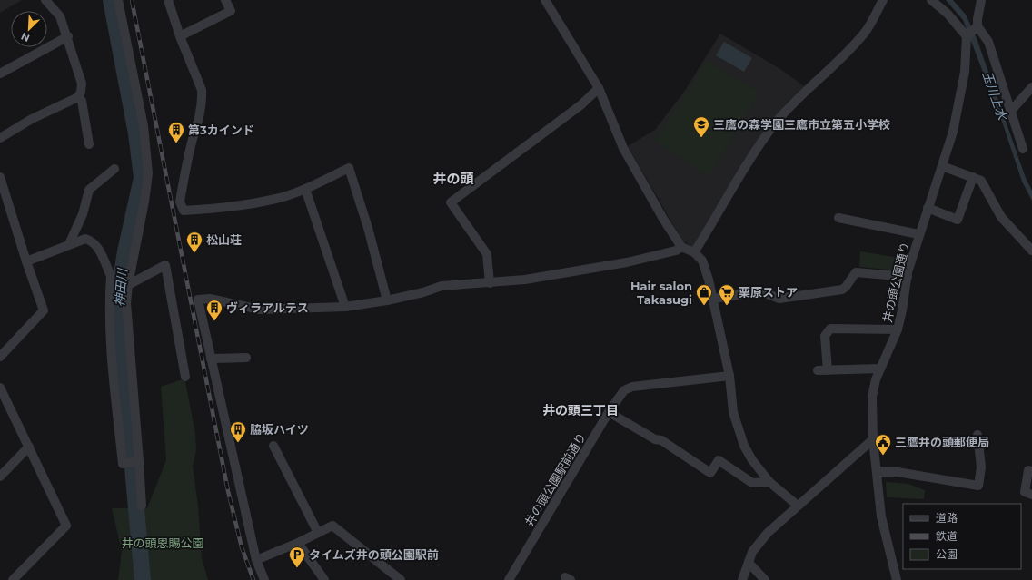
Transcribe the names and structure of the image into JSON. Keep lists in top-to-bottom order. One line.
{"streets":{"street":["井の頭公園通り","井の頭公園駅前通り"]},"districts":["井の頭","井の頭三丁目"],"water":["玉川上水","神田川"],"parks":["井の頭恩賜公園"],"places":{"school or university":["三鷹の森学園三鷹市立第五小学校"],"building":["第3カインド","松山荘","ヴィラアルテス","脇坂ハイツ"],"shop":["Hair salon Takasugi"],"supermarket":["栗原ストア"],"public building":["三鷹井の頭郵便局"],"parking":["タイムズ井の頭公園駅前"]},"legend":["道路","鉄道","公園"],"north":"bottom left"}
